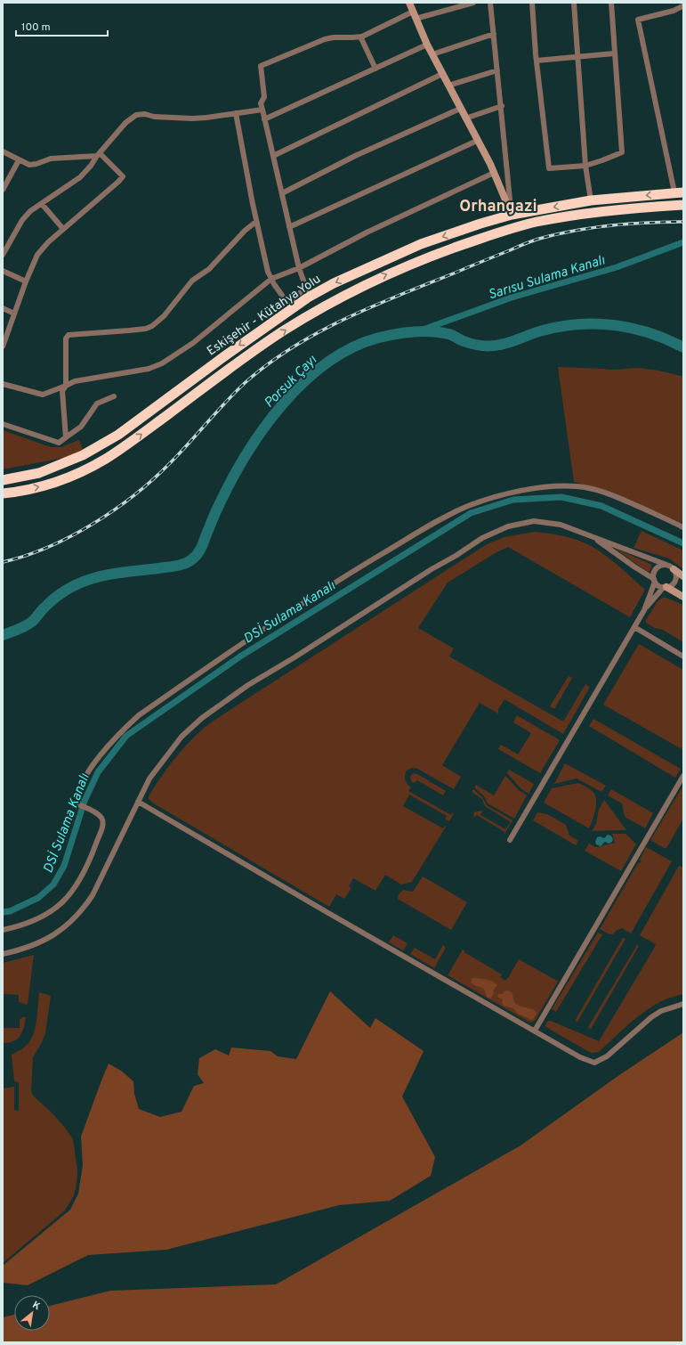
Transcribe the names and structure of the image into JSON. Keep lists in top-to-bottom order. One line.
{"streets":{"highway":["Eskişehir - Kütahya Yolu"]},"districts":["Orhangazi"],"water":["Sarısu Sulama Kanalı","Porsuk Çayı","DSİ Sulama Kanalı"],"scale_bar":"100 m","north":"top right"}
